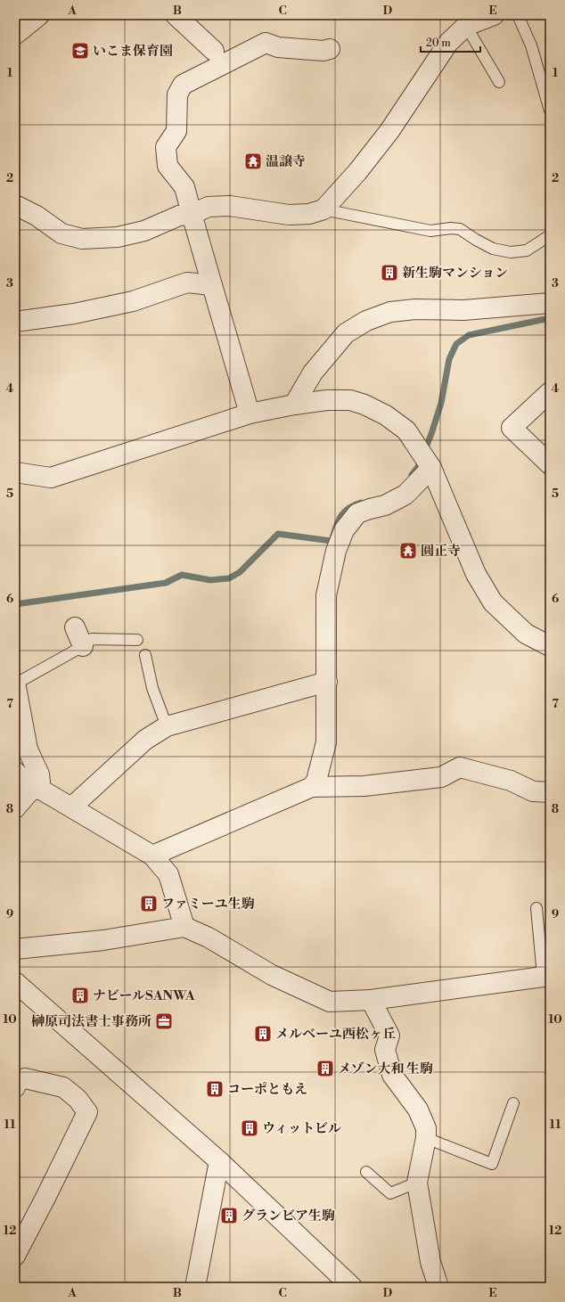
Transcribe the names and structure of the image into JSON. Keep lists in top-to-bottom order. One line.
{"places":{"school or university":["いこま保育園"],"temple":["温譲寺","圓正寺"],"building":["新生駒マンション","ファミーユ生駒","ナビールSANWA","メルベーユ西松ヶ丘","メゾン大和 生駒","コーポともえ","ウィットビル","グランビア生駒"],"office":["榊原司法書士事務所"]},"scale_bar":"20 m","grid":{"columns":["A","B","C","D","E"],"rows":["1","2","3","4","5","6","7","8","9","10","11","12"]}}
